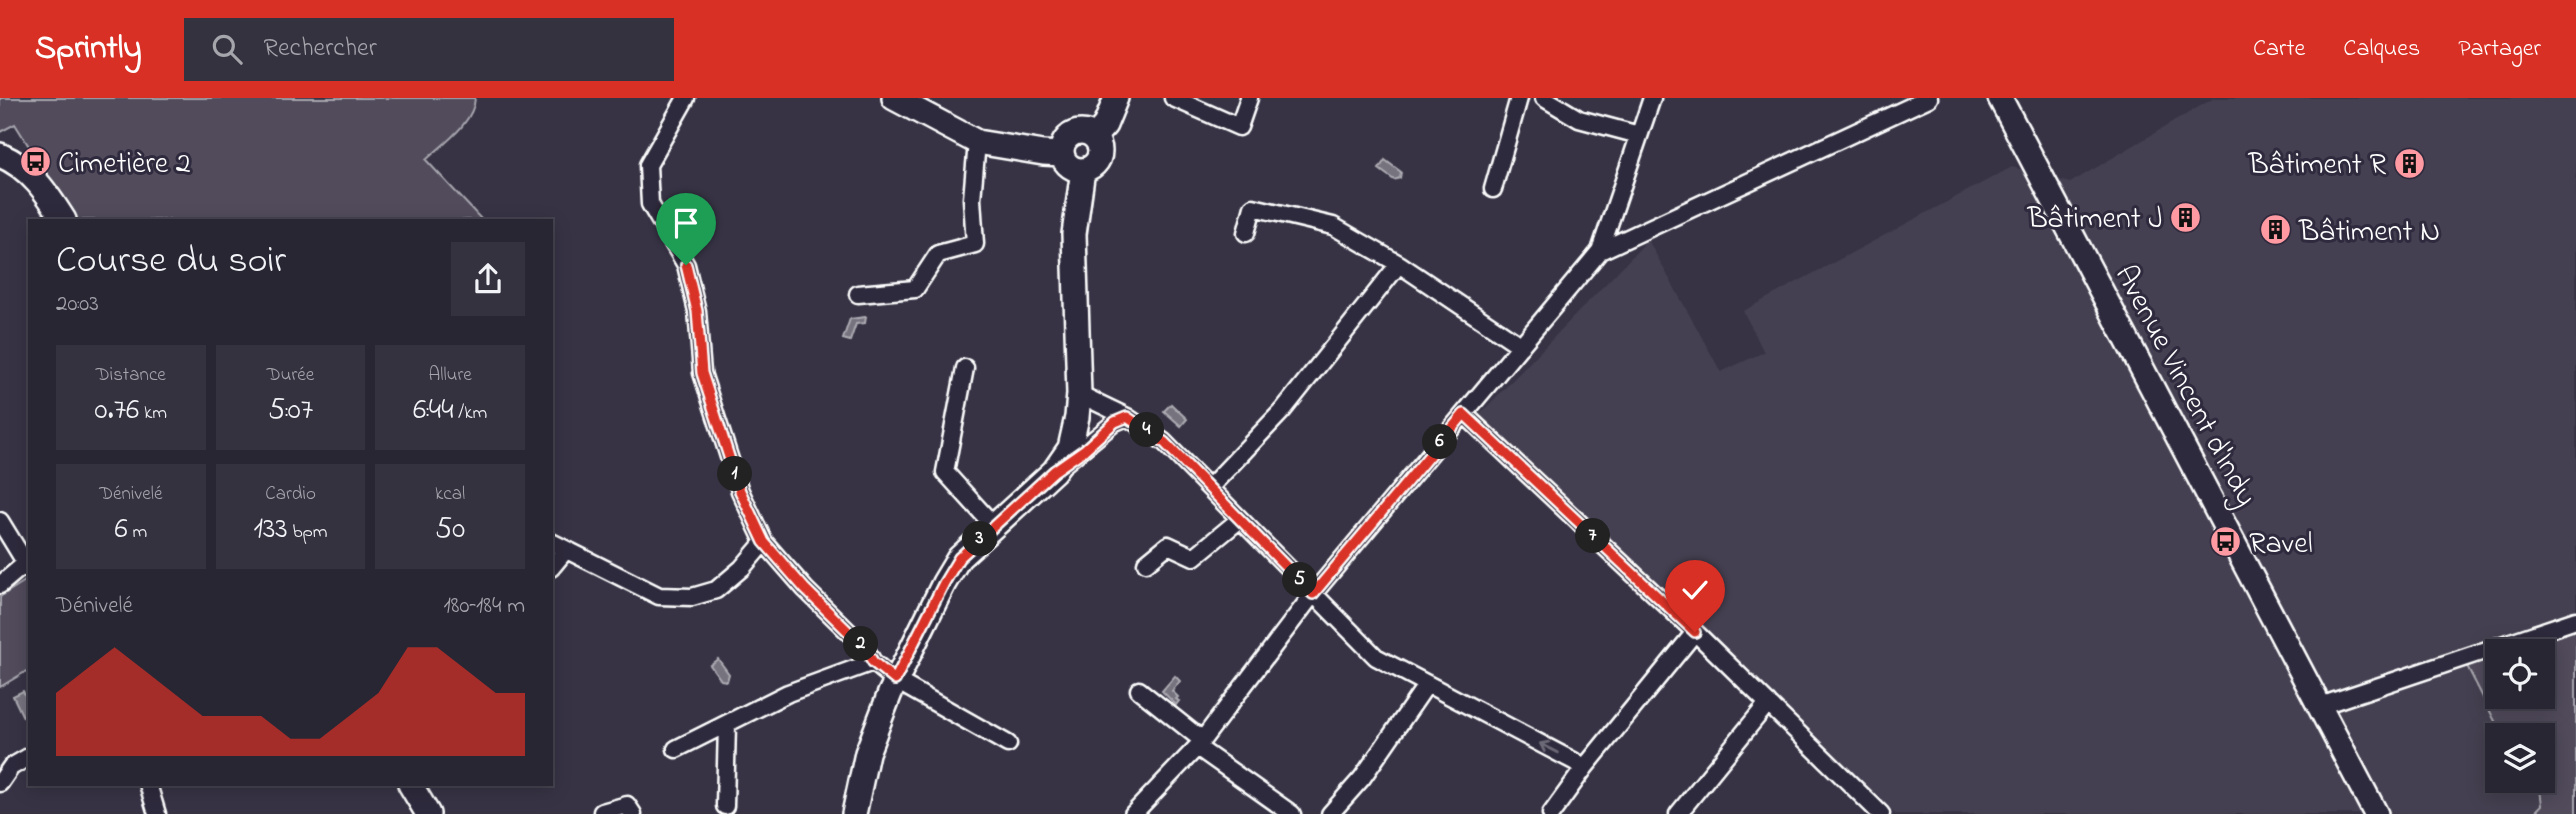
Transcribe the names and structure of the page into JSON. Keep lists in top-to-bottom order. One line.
{"streets":{"street":["Avenue Vincent d'Indy"]},"places":{"bus stop":["Cimetière 2","Ravel"],"building":["Bâtiment R","Bâtiment J","Bâtiment N"]},"page":{"header":"Sprintly","search":"Rechercher","nav":["Carte","Calques","Partager"],"heading":["Course du soir","20:03"],"stats":[["Distance","0.76 km"],["Durée","5:07"],["Allure","6:44 /km"],["Dénivelé","6 m"],["Cardio","133 bpm"],["kcal","50"]],"pins":["4","6","1","7","3","5","2"],"chart":["Dénivelé","180–184 m"]}}
